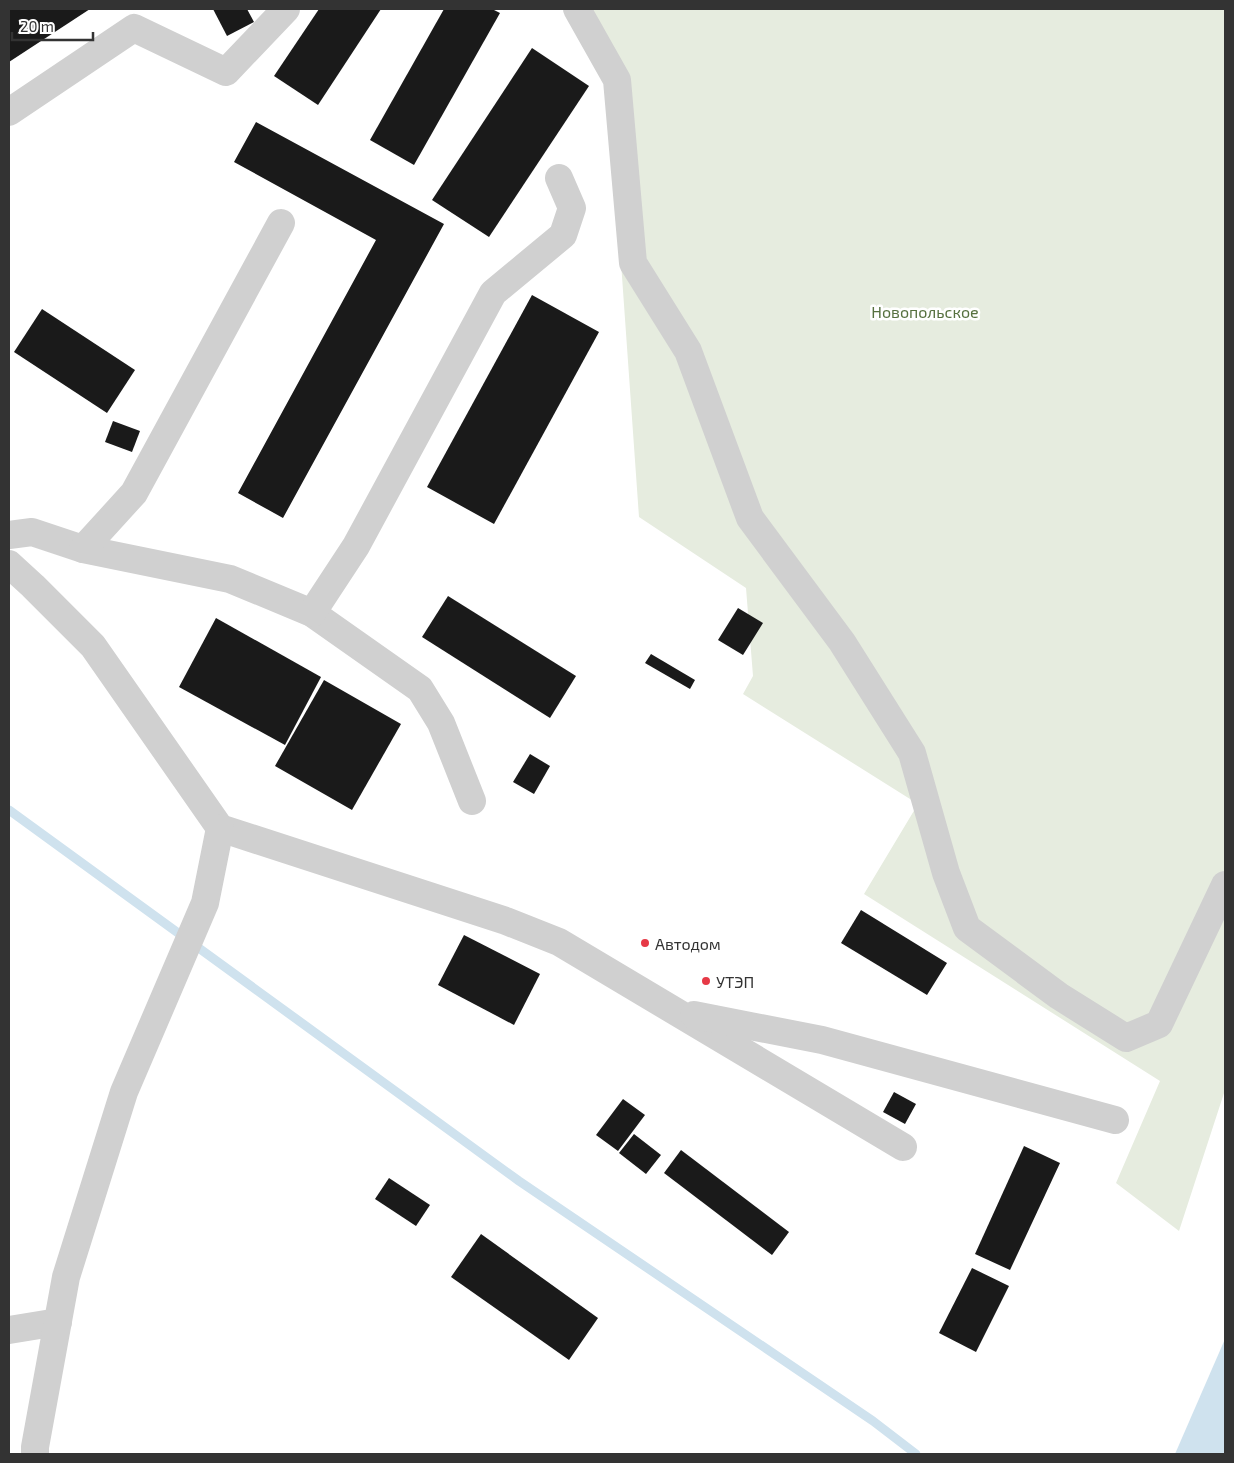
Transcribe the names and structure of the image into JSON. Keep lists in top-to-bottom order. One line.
{"parks":["Новопольское"],"places":["Автодом","УТЭП"],"scale_bar":"20 m"}
